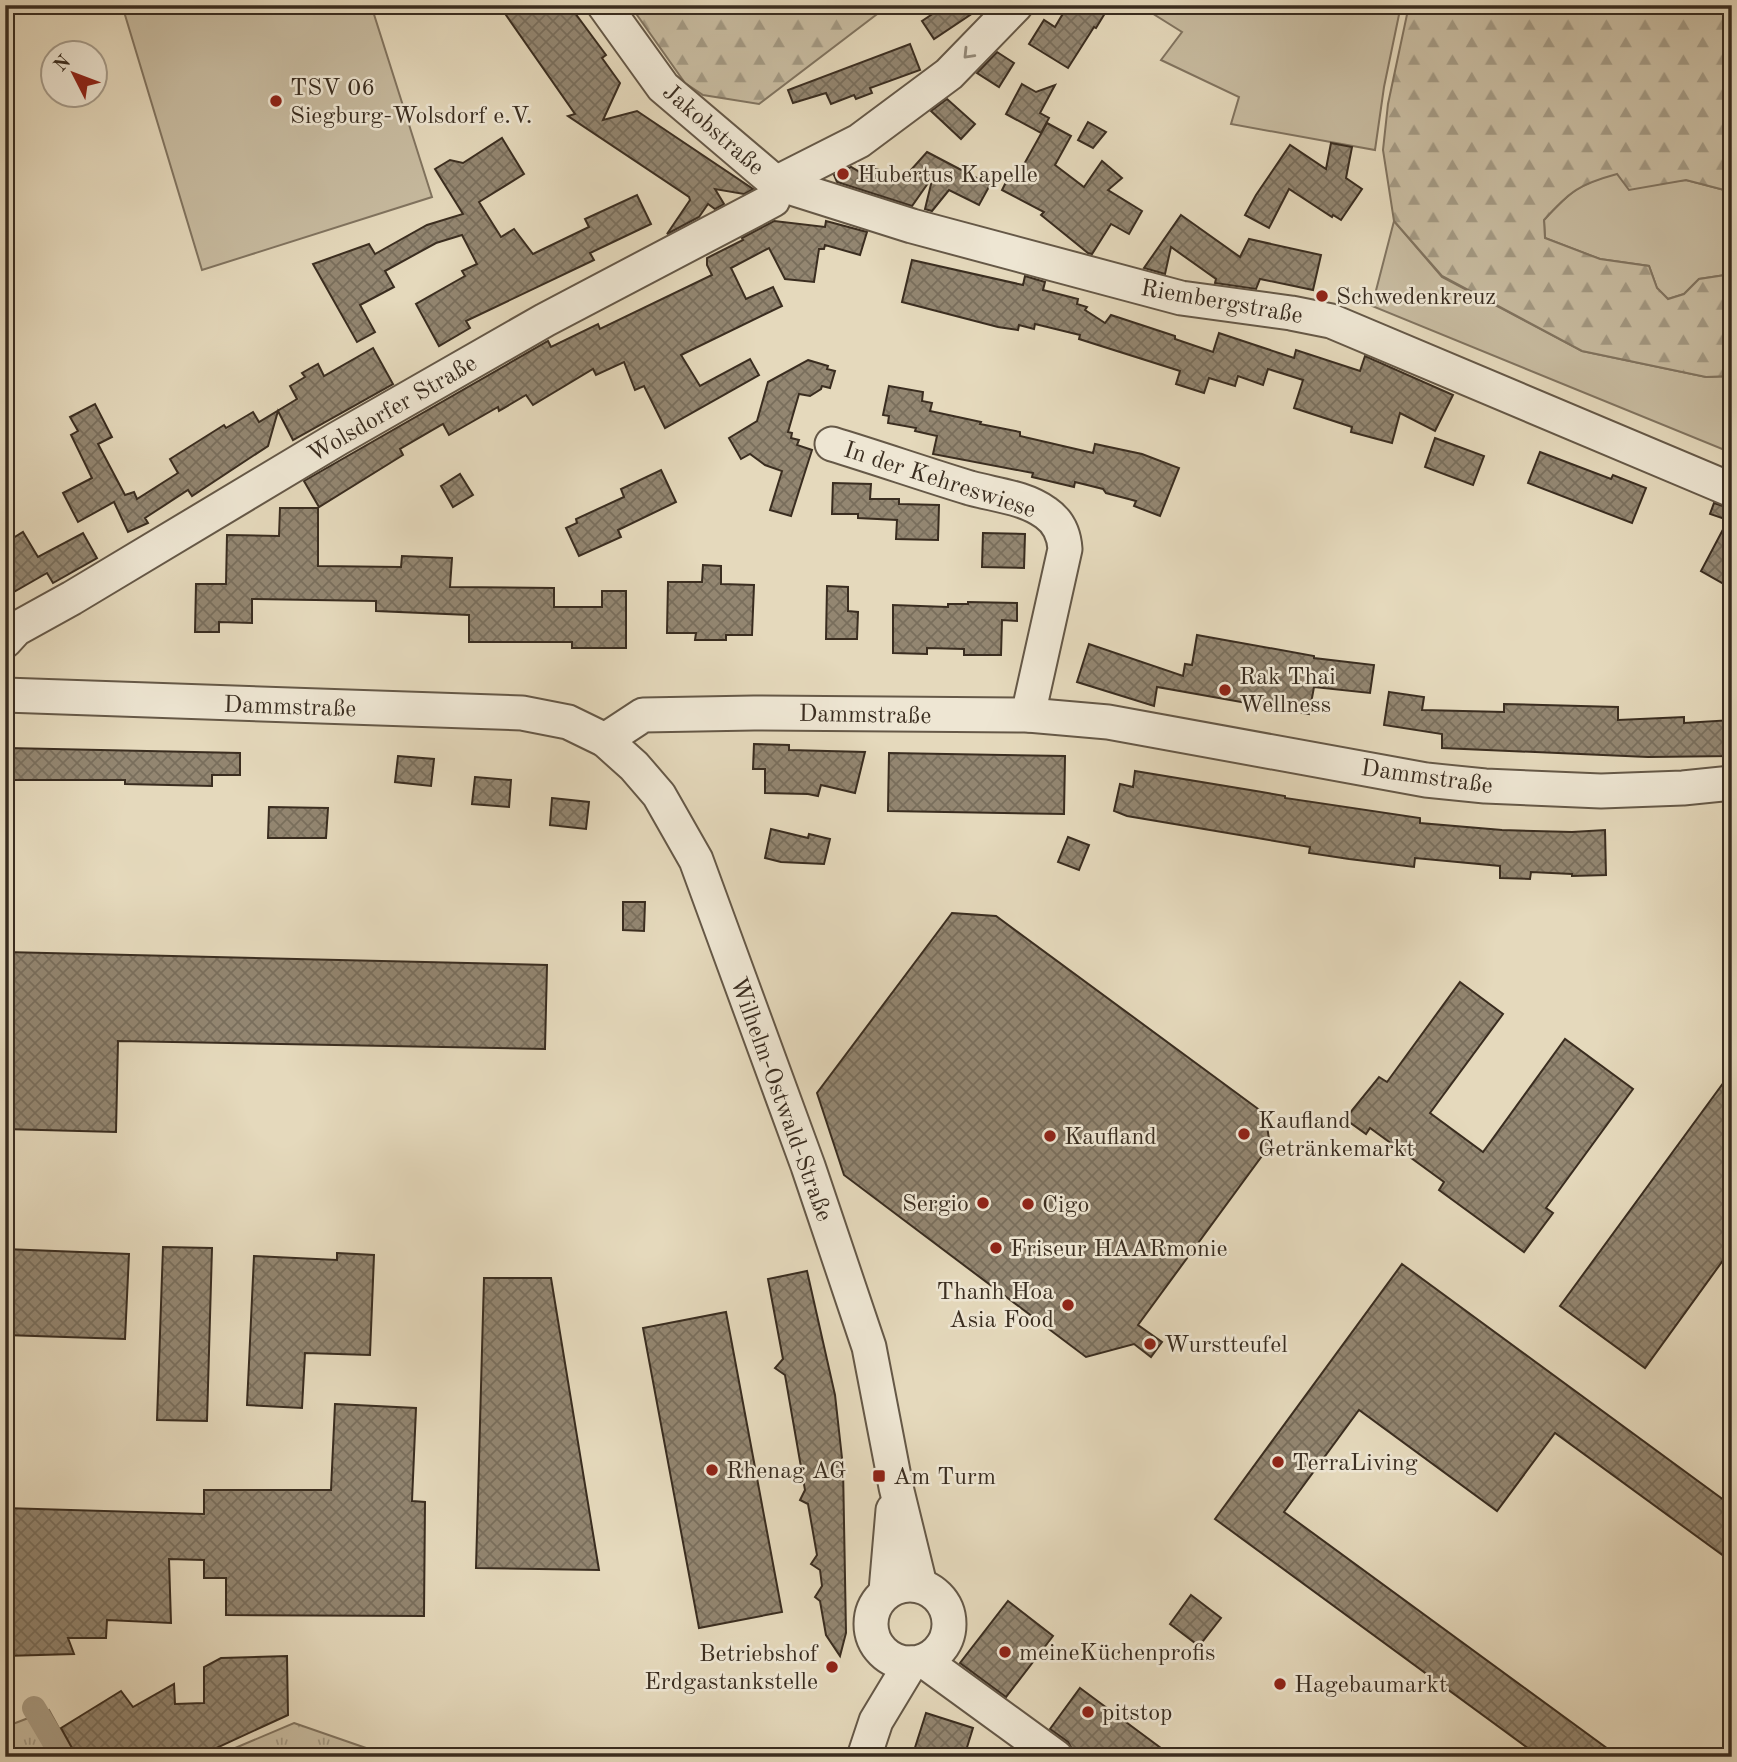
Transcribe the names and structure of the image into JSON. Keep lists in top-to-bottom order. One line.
{"streets":{"street":["Jakobstraße","Riembergstraße","Wolsdorfer Straße","In der Kehreswiese","Dammstraße","Wilhelm-Ostwald-Straße"]},"crossings":[["Jakobstraße","Riembergstraße"],["Jakobstraße","Wolsdorfer Straße"],["Riembergstraße","Wolsdorfer Straße"],["In der Kehreswiese","Dammstraße"],["Dammstraße","Wilhelm-Ostwald-Straße"]],"places":{"other":["TSV 06 Siegburg-Wolsdorf e.V.","Hubertus Kapelle","Schwedenkreuz","Rak Thai Wellness","Kaufland Getränkemarkt","Kaufland","Sergio","Cigo","Friseur HAARmonie","Thanh Hoa Asia Food","Wurstteufel","TerraLiving","Rhenag AG","meineKüchenprofis","Betriebshof Erdgastankstelle","Hagebaumarkt","pitstop"],"transit":["Am Turm"]},"north":"top left"}
